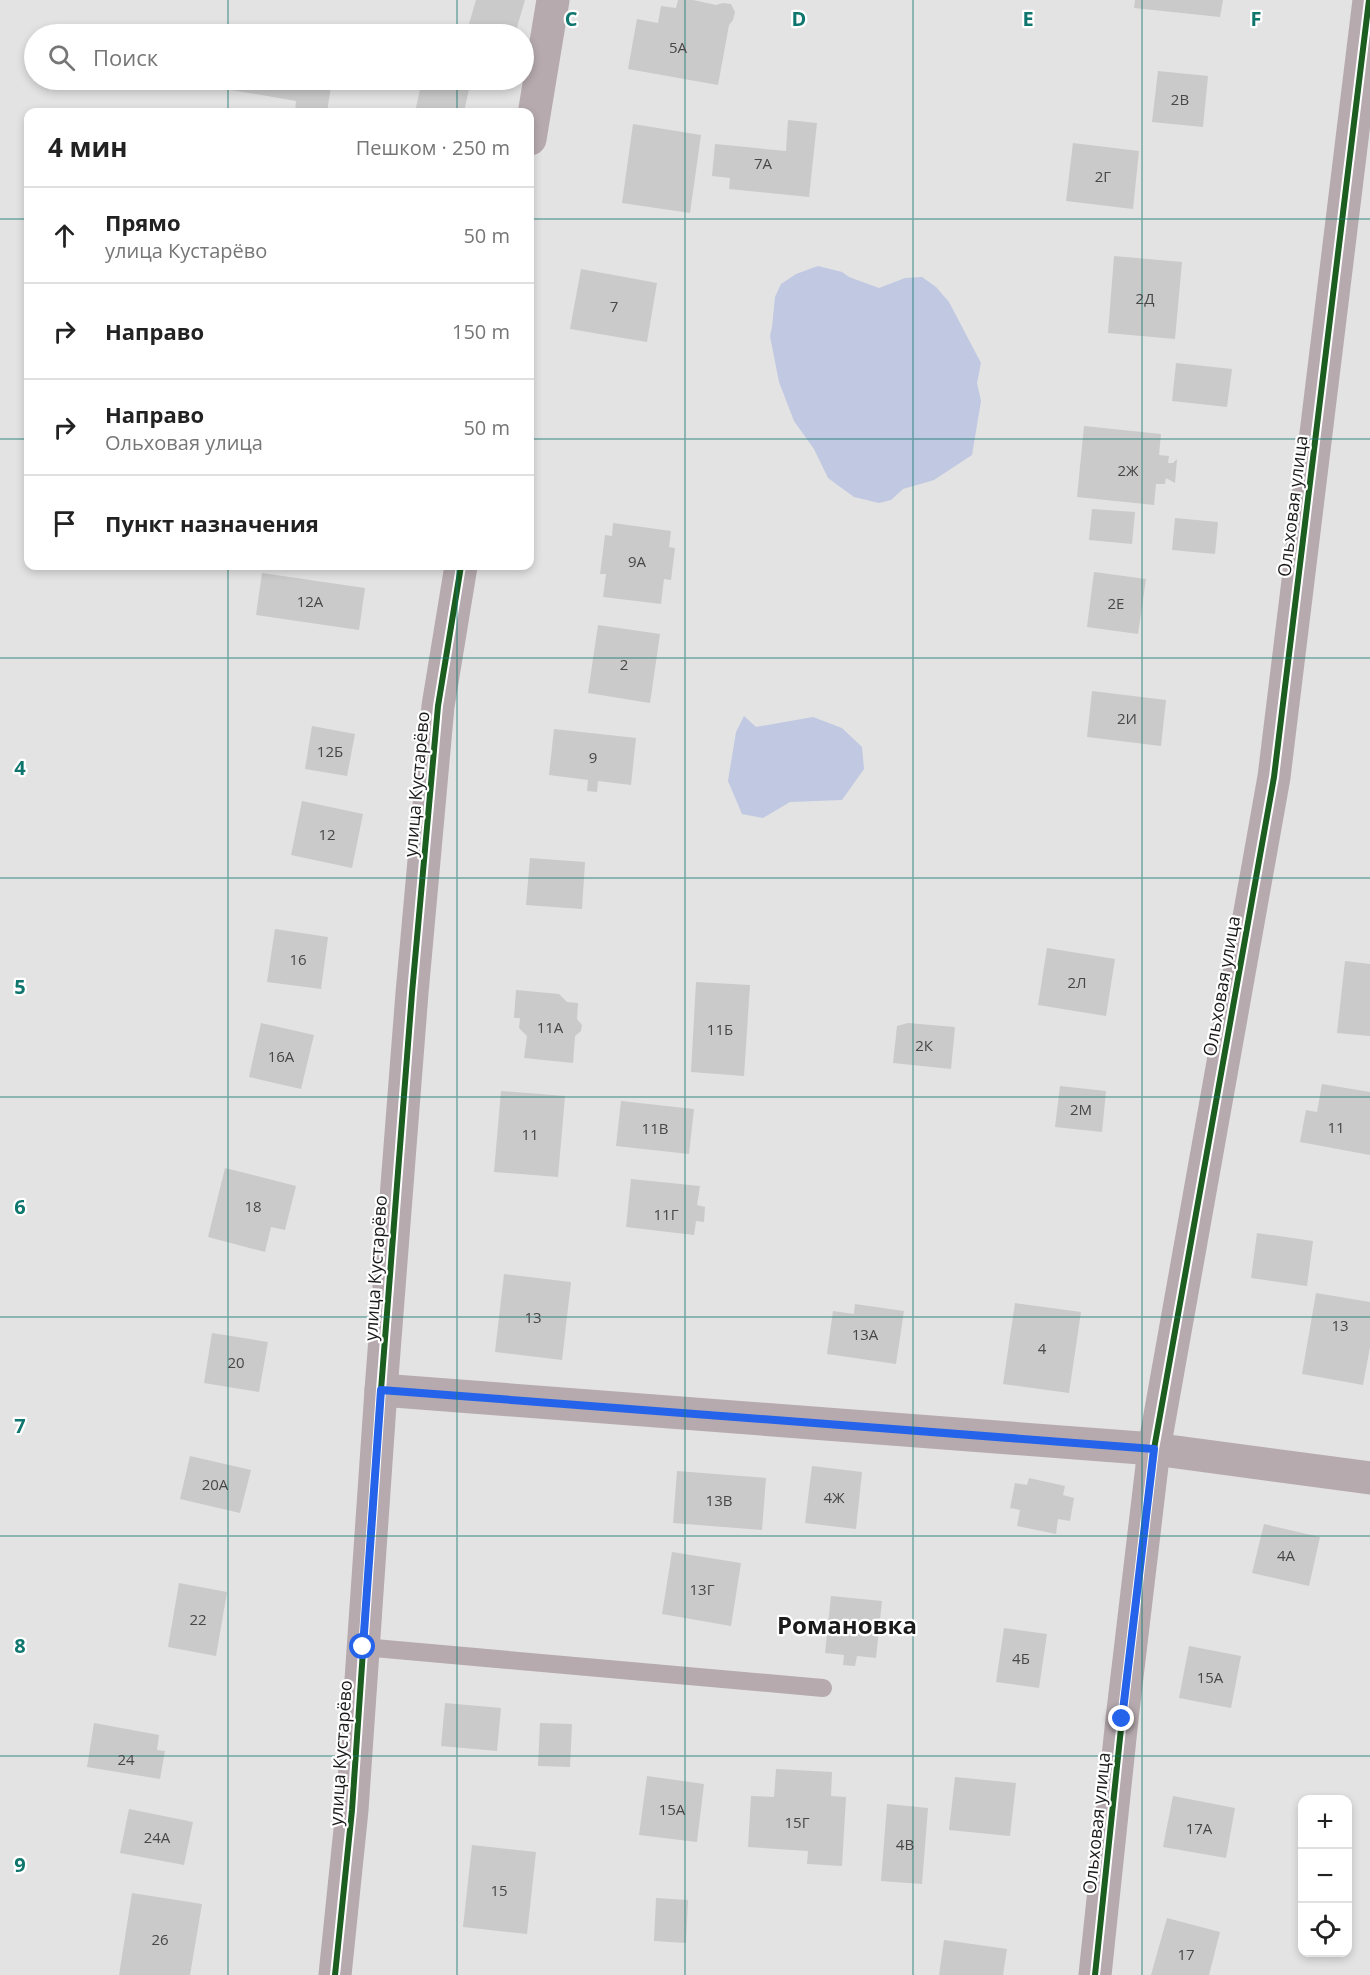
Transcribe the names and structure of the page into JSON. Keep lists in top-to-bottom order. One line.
{"streets":{"street":["Ольховая улица","улица Кустарёво"]},"districts":["Романовка"],"house_numbers":["5А","2В","7А","2Г","2Д","7","2Ж","9А","12А","2Е","2","2И","12Б","9","12","16","2Л","11А","11Б","2К","16А","2М","11","11В","11","18","11Г","13","13","13А","4","20","20А","4Ж","13В","4А","13Г","22","4Б","15А","24","15А","15Г","17А","24А","4В","15","26","17"],"page":{"search":"Поиск","heading":["4 мин","Пешком · 250 m"],"list":[["Прямо","улица Кустарёво","50 m"],["Направо","150 m"],["Направо","Ольховая улица","50 m"],"Пункт назначения"],"map_buttons":["+","−"]},"grid":{"columns":["C","D","E","F"],"rows":["4","5","6","7","8","9"]}}
